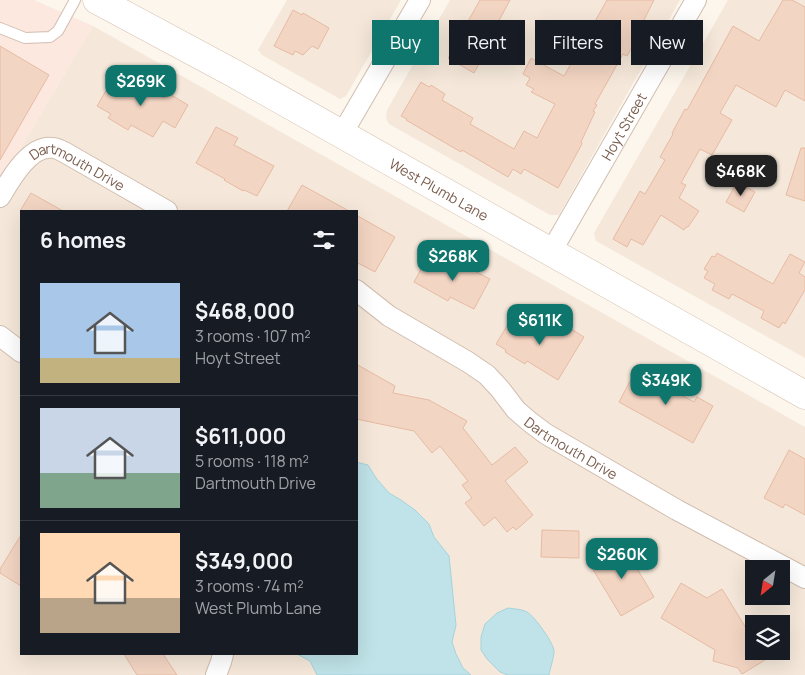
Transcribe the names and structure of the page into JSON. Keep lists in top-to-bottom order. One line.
{"streets":{"main road":["West Plumb Lane"],"street":["Hoyt Street","Dartmouth Drive"]},"crossings":[["Hoyt Street","West Plumb Lane"]],"north":"bottom left","page":{"chip":["Buy","Rent","Filters","New"],"price":["$269K","$468K","$268K","$611K","$349K","$260K"],"heading":"6 homes","list":[{"name":"$468,000","note":"3 rooms · 107 m² · Hoyt Street"},{"name":"$611,000","note":"5 rooms · 118 m² · Dartmouth Drive"},{"name":"$349,000","note":"3 rooms · 74 m² · West Plumb Lane"}]}}
